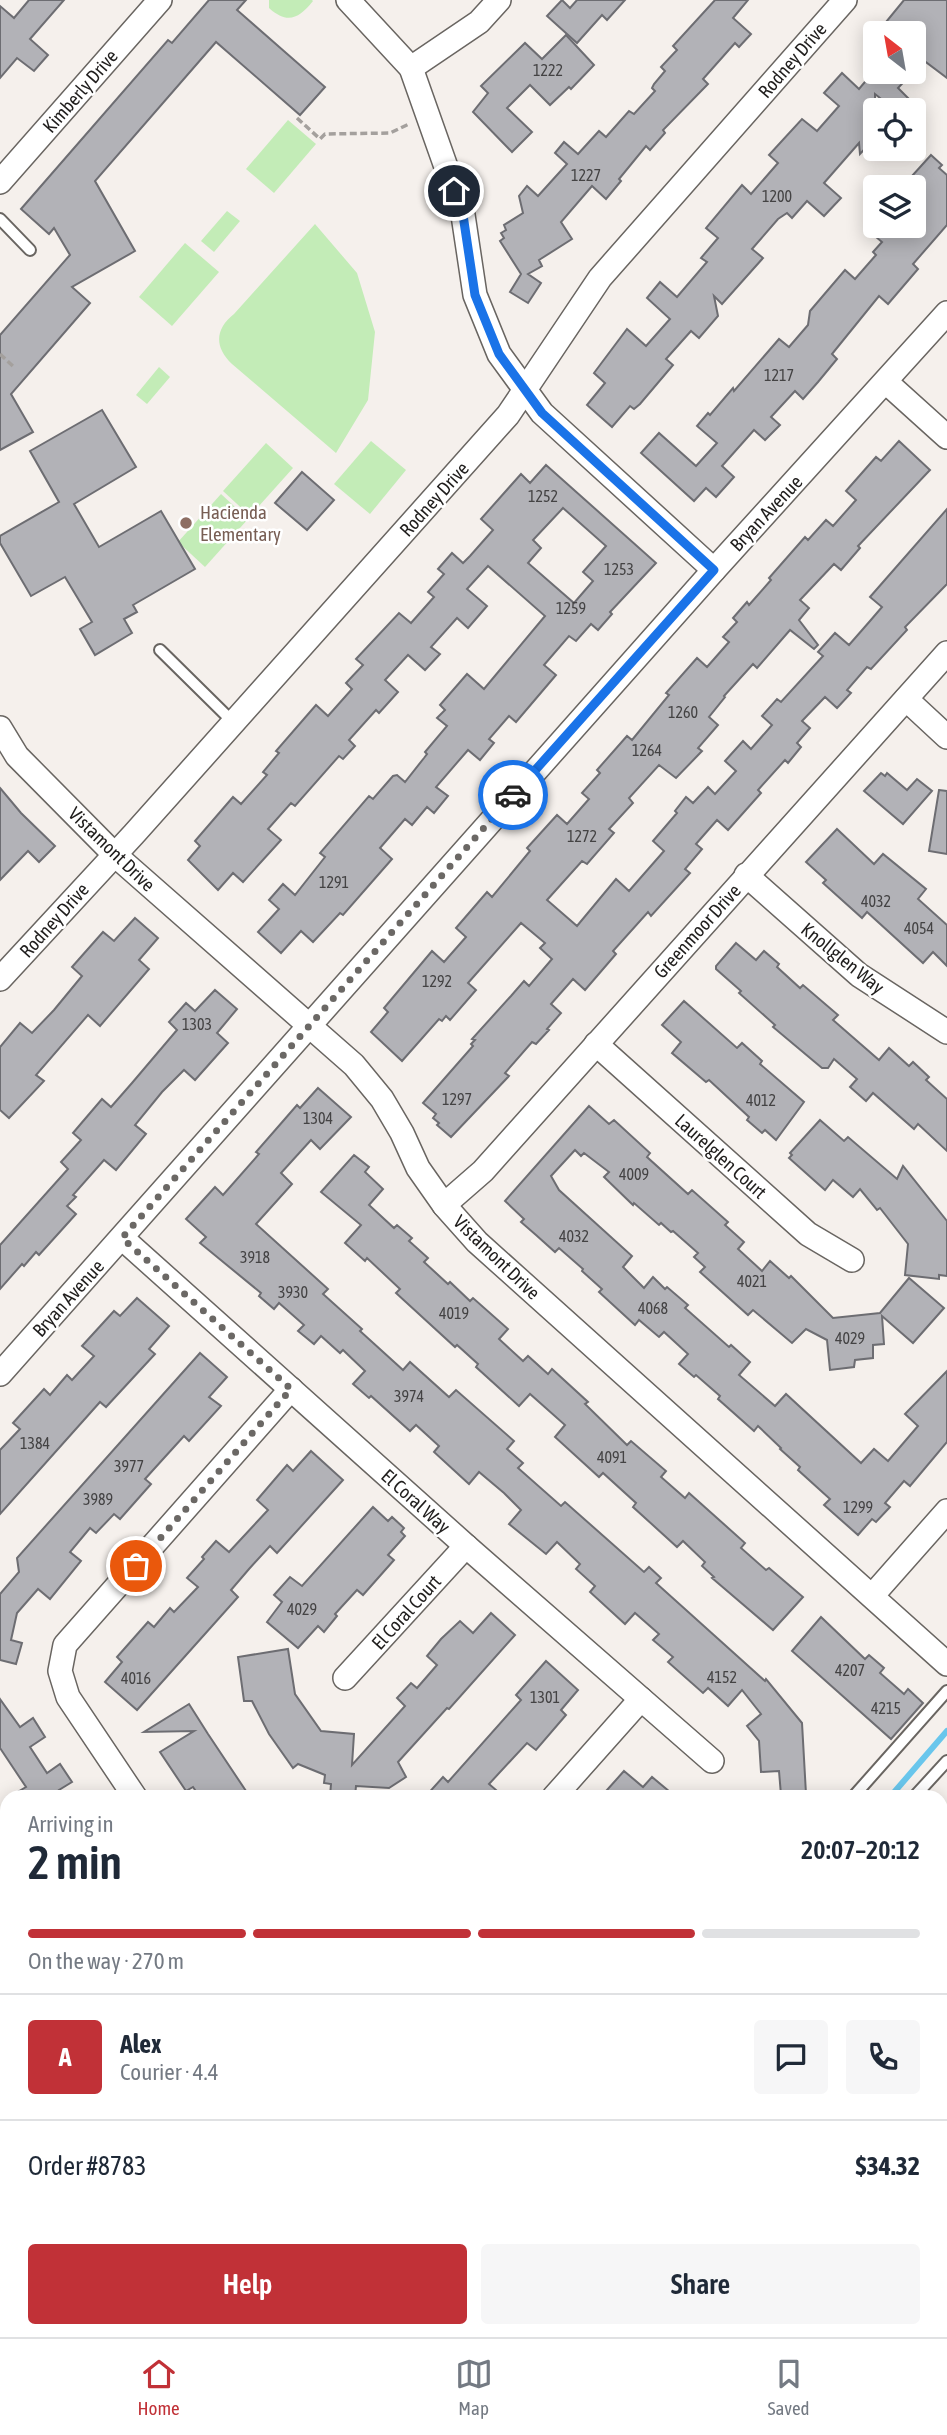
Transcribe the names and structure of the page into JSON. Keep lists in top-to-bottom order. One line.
{"streets":{"street":["Rodney Drive","Kimberly Drive","Bryan Avenue","Vistamont Drive","Greenmoor Drive","Knollglen Way","Laurelglen Court","El Coral Way","El Coral Court"]},"crossings":[["Rodney Drive","Vistamont Drive"],["Bryan Avenue","Vistamont Drive"],["Bryan Avenue","El Coral Way"],["Vistamont Drive","Greenmoor Drive"],["Greenmoor Drive","Knollglen Way"],["Greenmoor Drive","Laurelglen Court"],["El Coral Way","El Coral Court"]],"places":["Hacienda Elementary"],"house_numbers":["1222","1227","1200","1217","1252","1253","1259","1260","1264","1272","1291","4032","4054","1292","1303","1297","4012","1304","4009","4032","3918","4021","3930","4068","4019","4029","3974","1384","4091","3977","3989","1299","4029","4207","4152","4016","1301","4215"],"north":"top left","page":{"heading":["2 min","Arriving in","20:07–20:12"],"panel":["Alex","Courier · 4.4","Order #8783","$34.32"],"bar":"On the way · 270 m","round":"A","buttons":["Help","Share"],"tabs":["Home","Map","Saved"]}}
